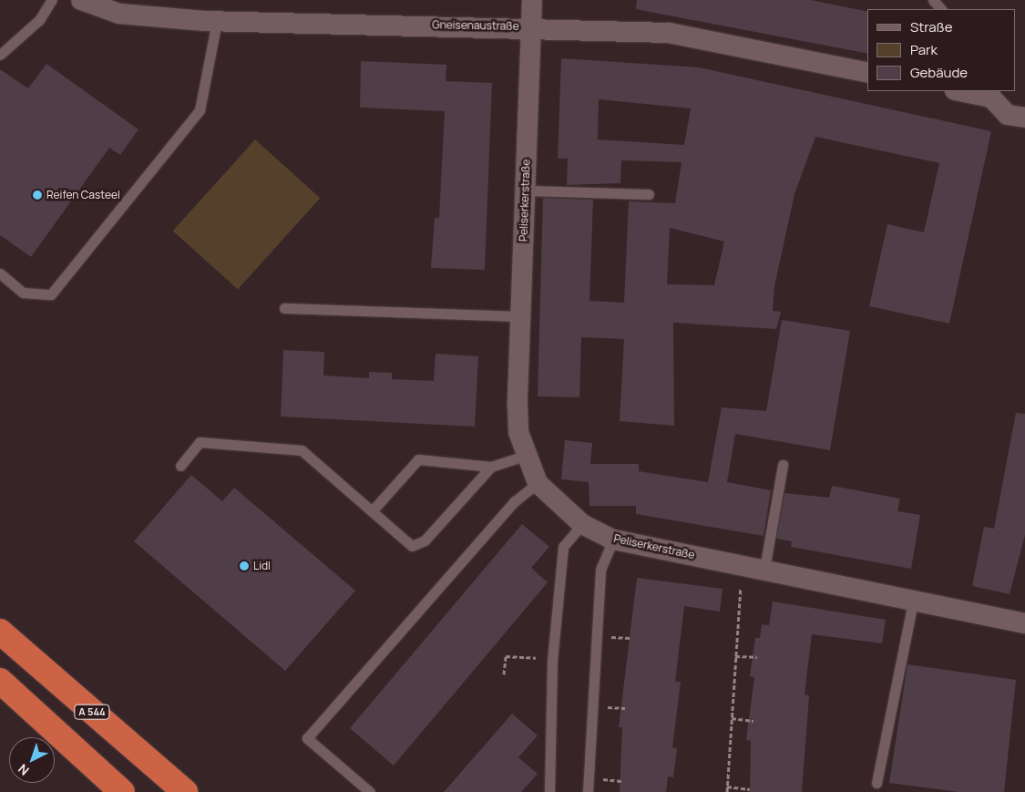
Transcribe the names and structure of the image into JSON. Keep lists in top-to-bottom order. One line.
{"streets":{"highway":["A 544"],"street":["Gneisenaustraße","Peliserkerstraße"]},"crossings":[["Gneisenaustraße","Peliserkerstraße"]],"places":["Reifen Casteel","Lidl"],"legend":["Straße","Park","Gebäude"],"north":"bottom left"}
